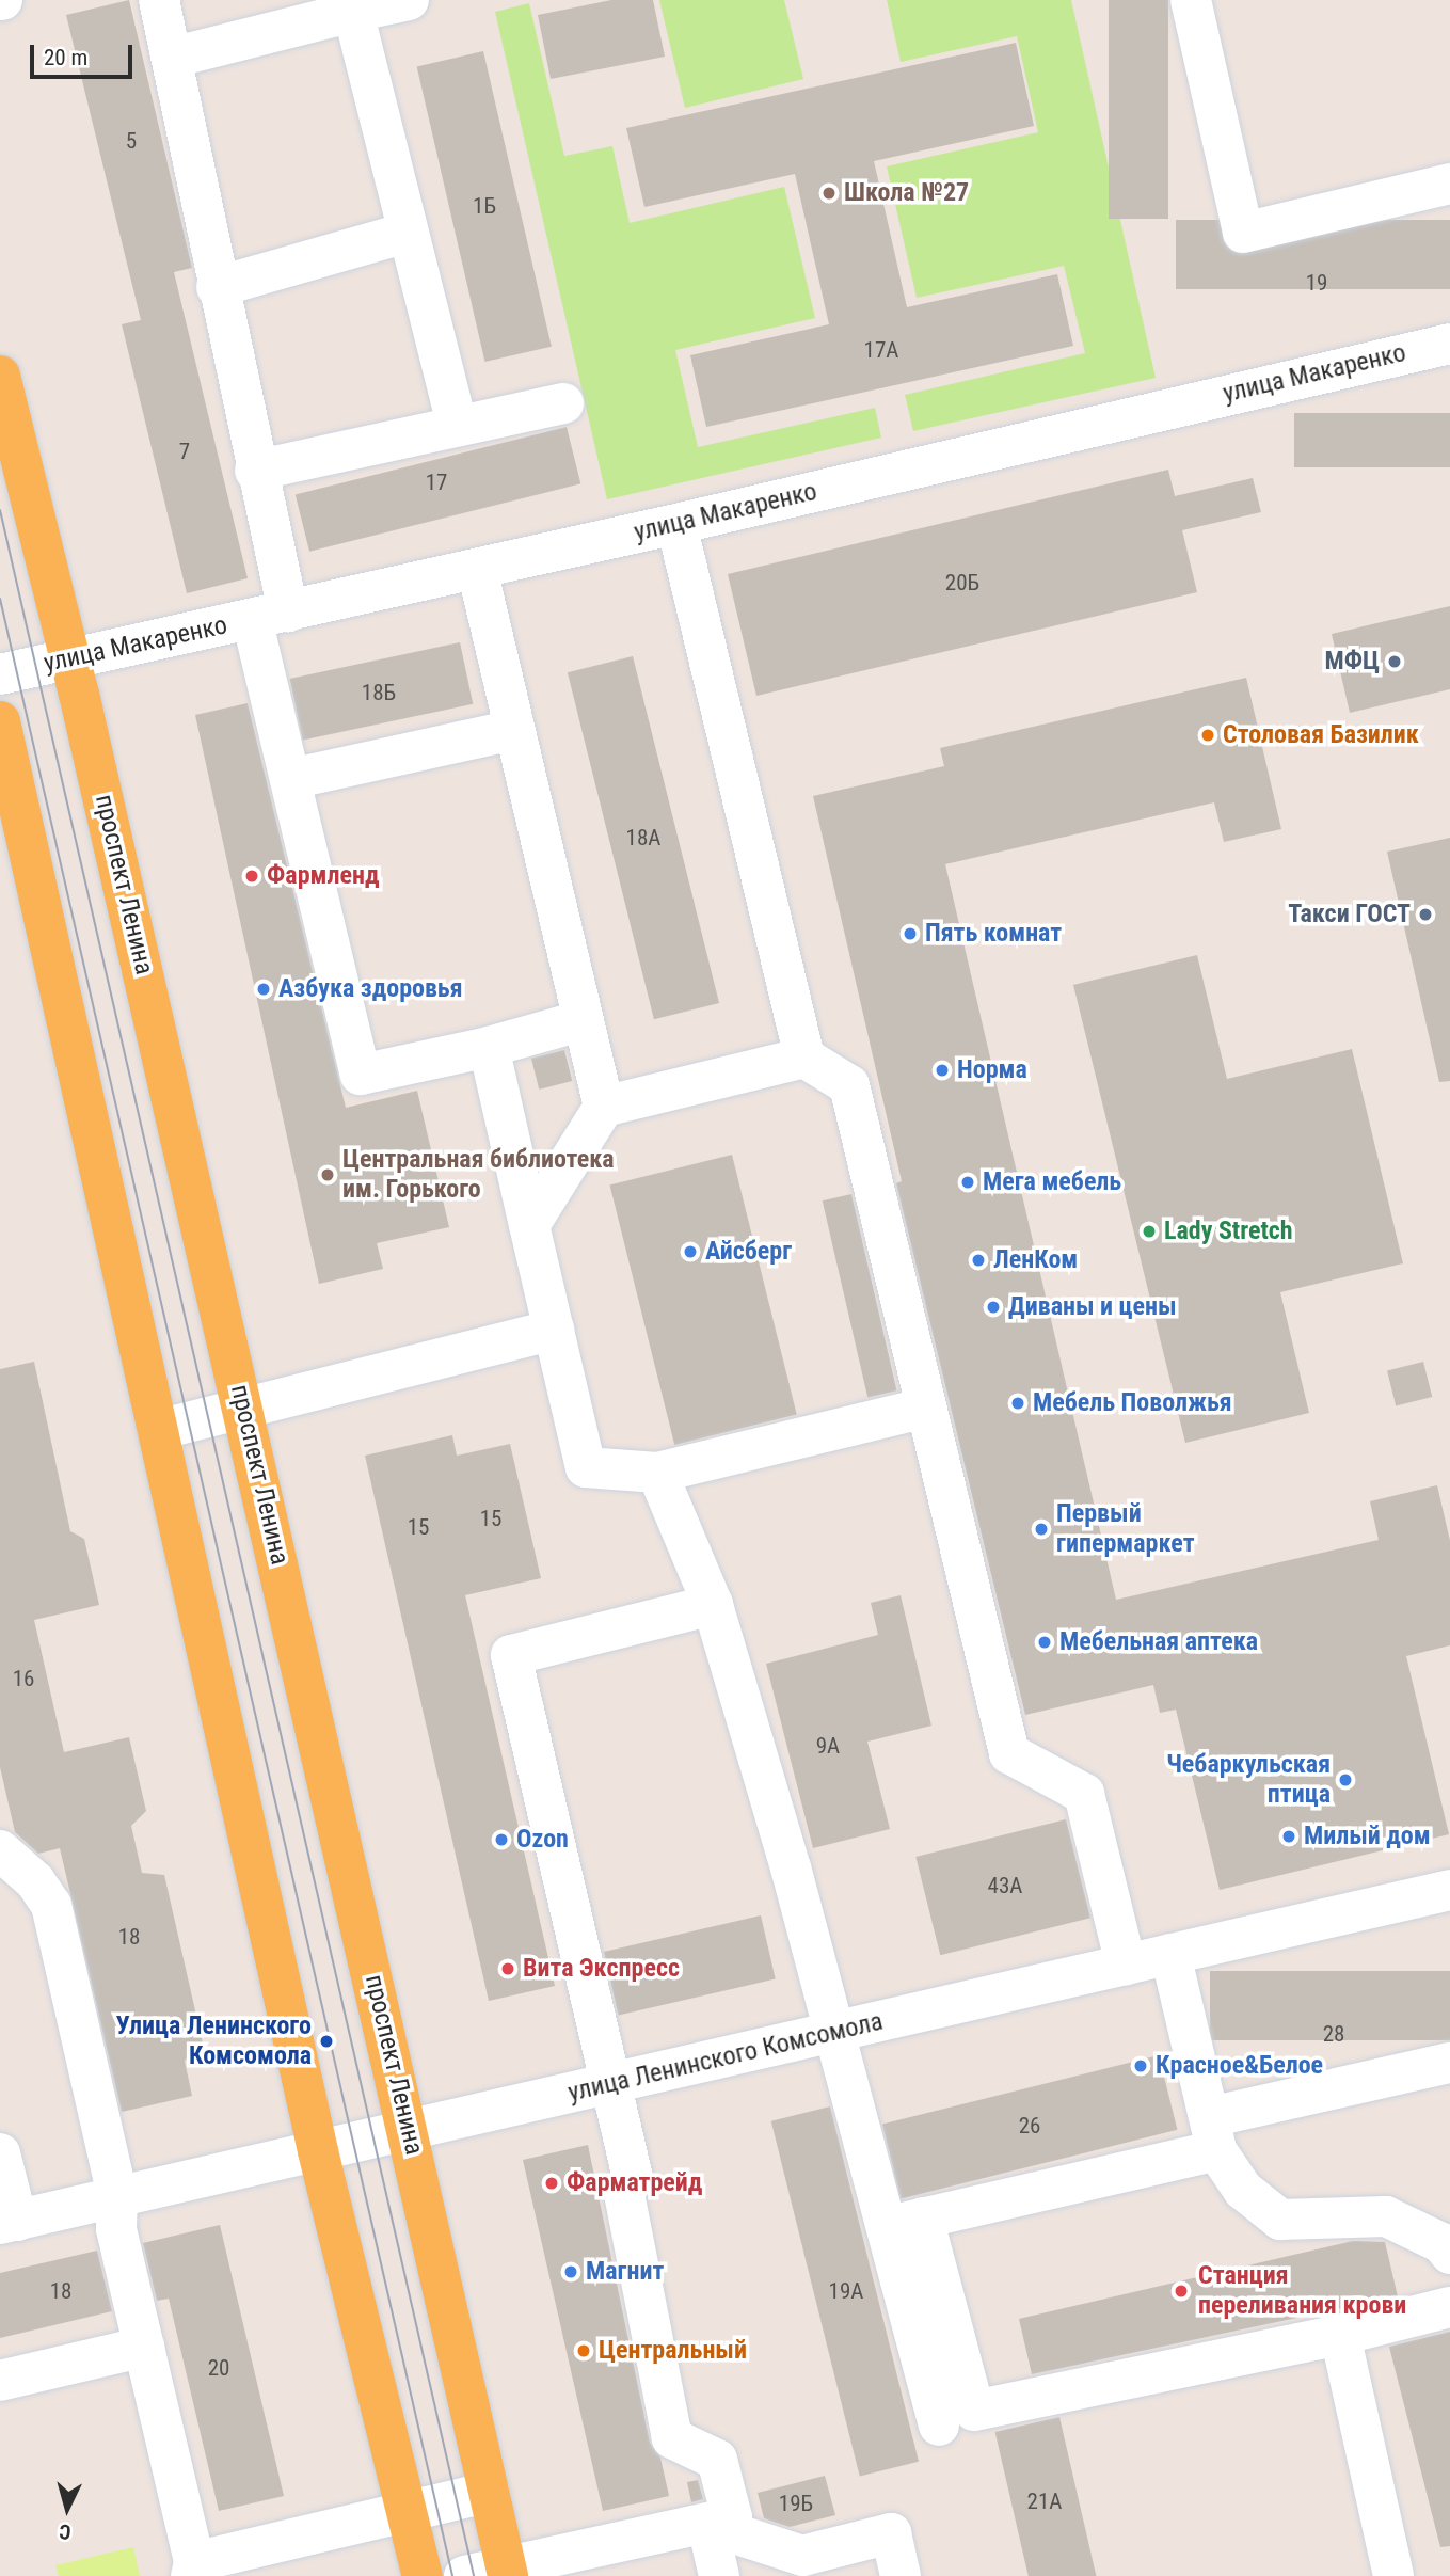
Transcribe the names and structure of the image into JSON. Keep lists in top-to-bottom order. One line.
{"streets":{"main road":["проспект Ленина"],"street":["улица Макаренко","улица Ленинского Комсомола"]},"crossings":[["улица Макаренко","проспект Ленина"],["проспект Ленина","улица Ленинского Комсомола"]],"places":["Школа №27","МФЦ","Столовая Базилик","Фармленд","Такси ГОСТ","Пять комнат","Азбука здоровья","Норма","Центральная библиотека им. Горького","Мега мебель","Lady Stretch","Айсберг","ЛенКом","Диваны и цены","Мебель Поволжья","Первый гипермаркет","Мебельная аптека","Чебаркульская птица","Милый дом","Ozon","Вита Экспресс","Улица Ленинского Комсомола","Красное&Белое","Фарматрейд","Магнит","Станция переливания крови","Центральный"],"house_numbers":["5","1Б","19","17А","7","17","20Б","18Б","18А","15","15","16","9А","43А","18","28","26","18","19А","20","21А","19Б"],"scale_bar":"20 m","north":"bottom"}
